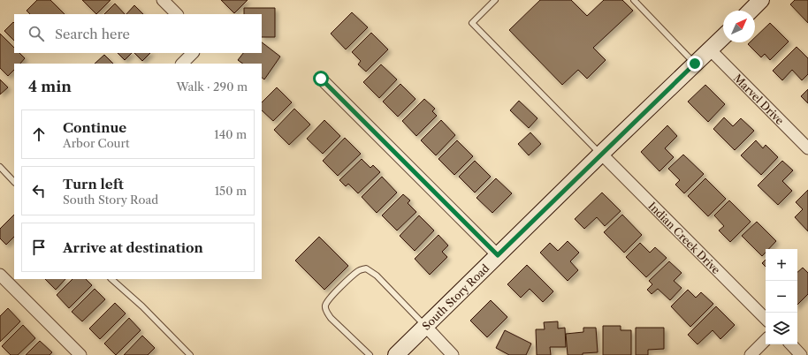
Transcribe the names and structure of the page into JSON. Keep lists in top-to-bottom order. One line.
{"streets":{"main road":["South Story Road"],"street":["Marvel Drive","Indian Creek Drive"]},"crossings":[["Marvel Drive","South Story Road"],["Indian Creek Drive","South Story Road"]],"north":"top right","page":{"search":"Search here","heading":["4 min","Walk · 290 m"],"list":[["Continue","Arbor Court","140 m"],["Turn left","South Story Road","150 m"],"Arrive at destination"],"map_buttons":["+","−"]}}
